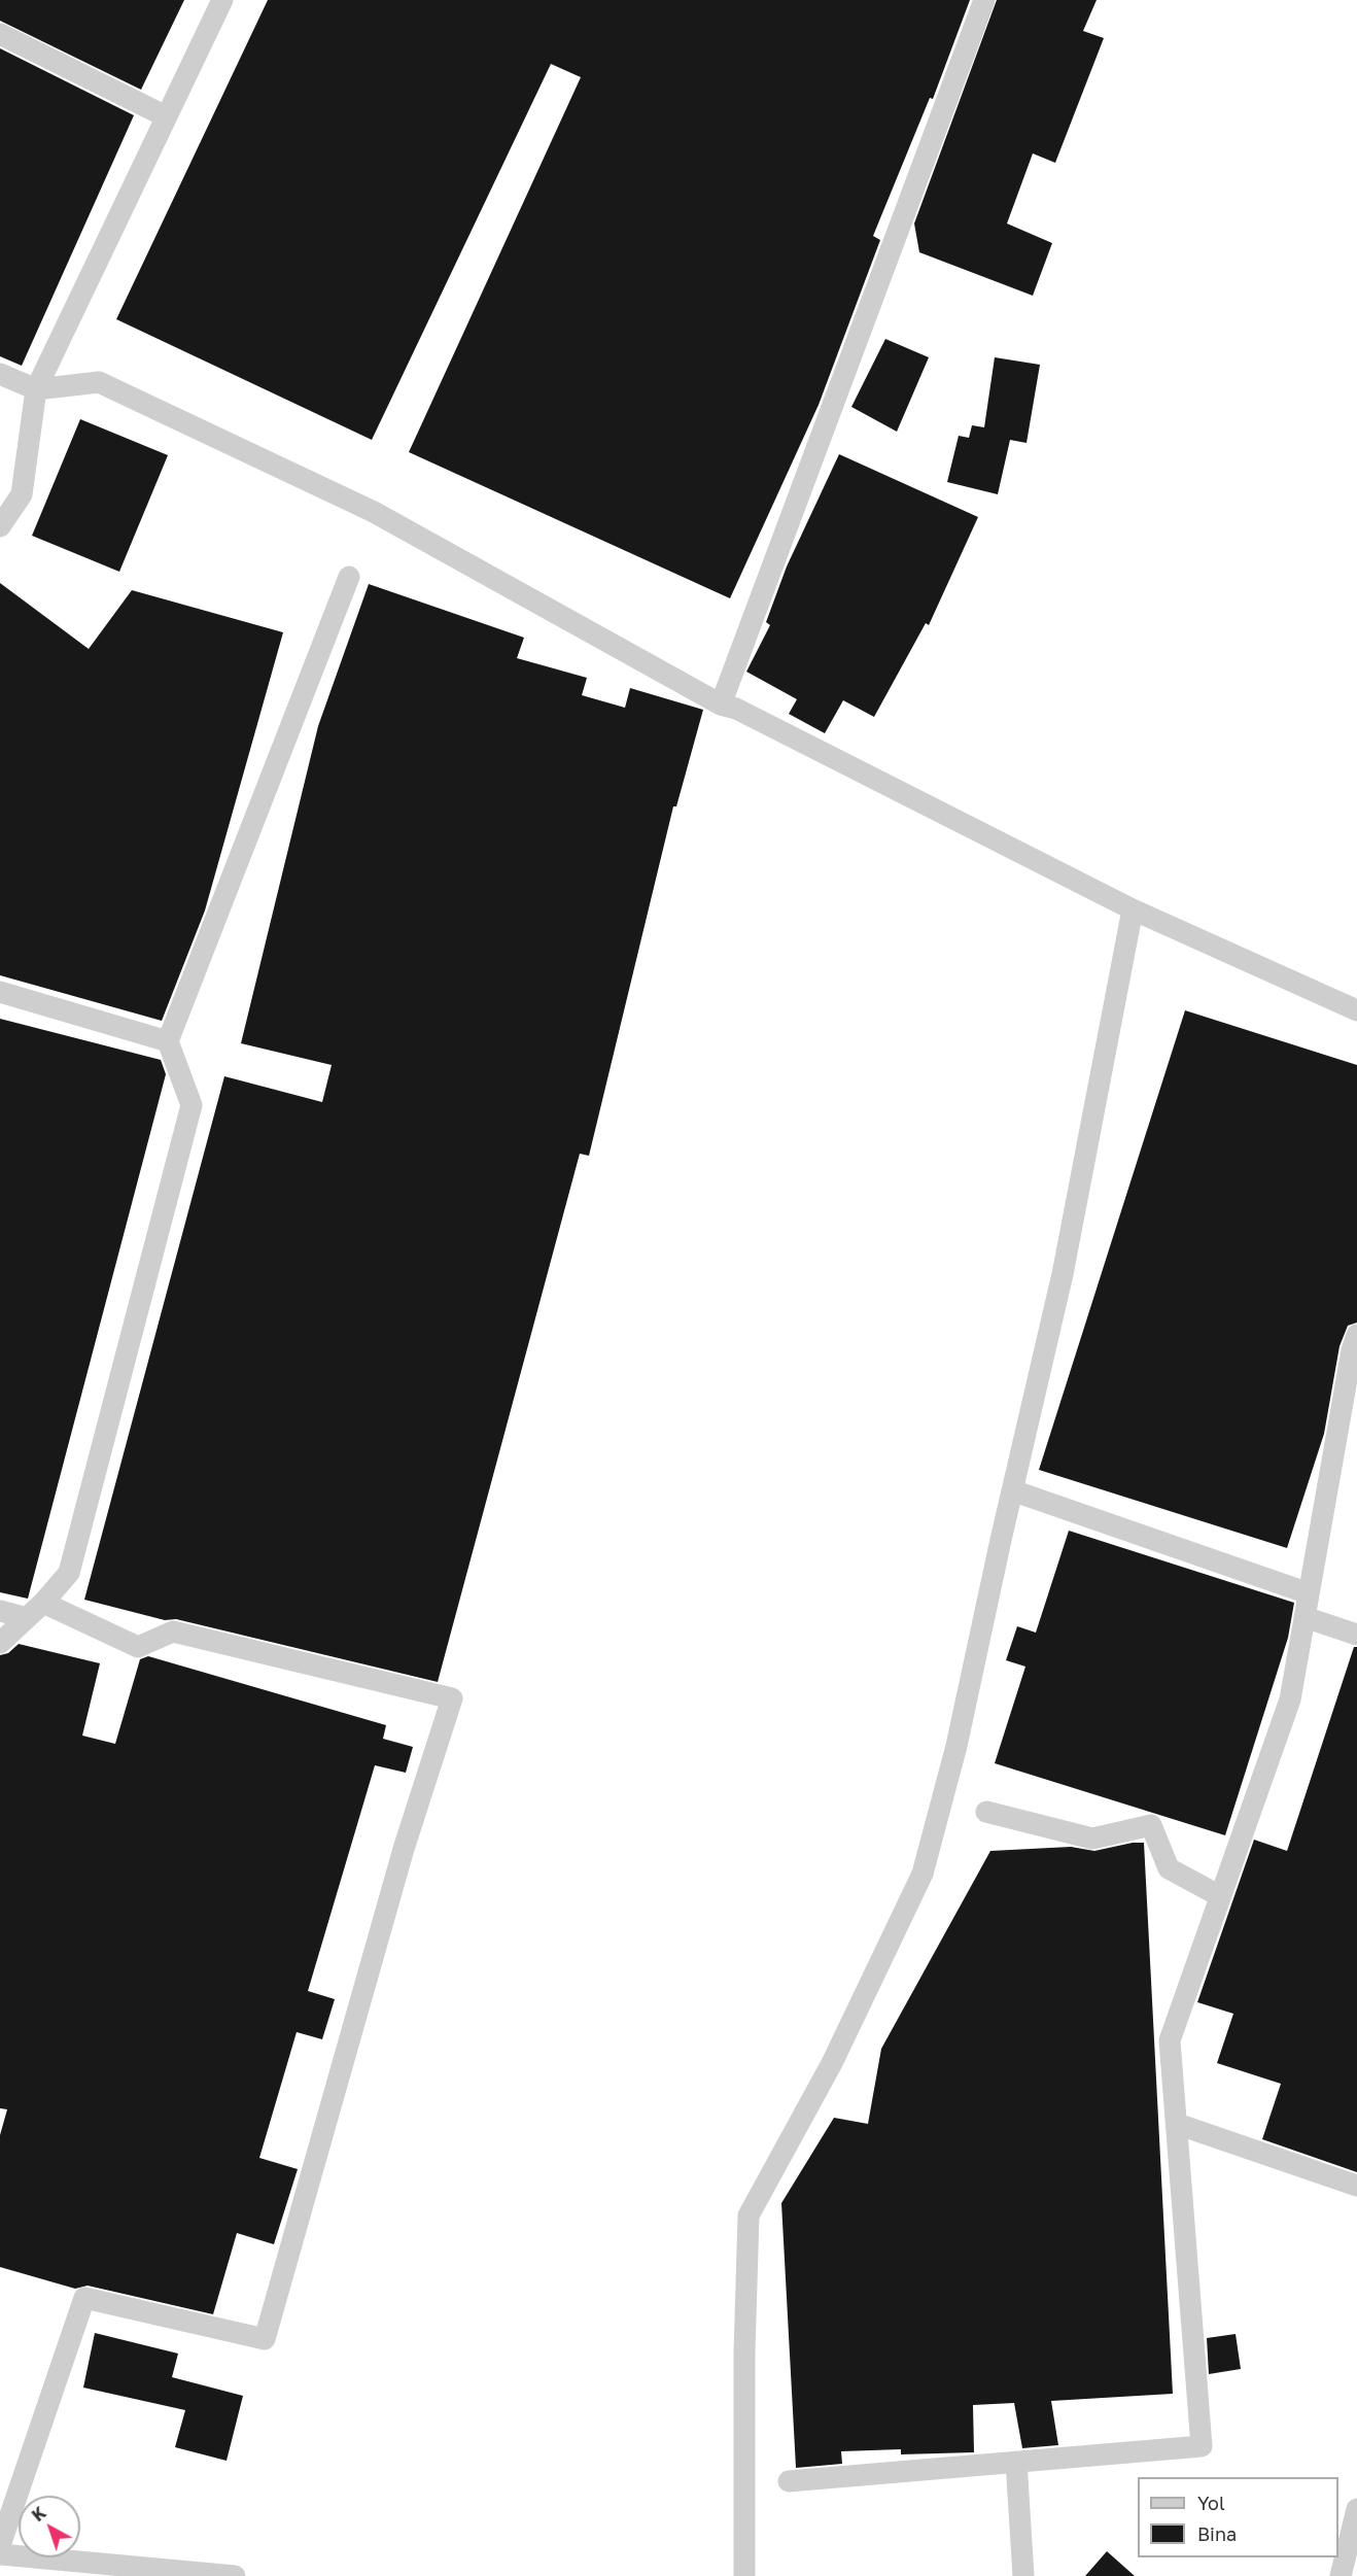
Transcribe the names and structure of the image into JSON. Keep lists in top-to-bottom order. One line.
{"legend":["Yol","Bina"],"north":"top left"}
